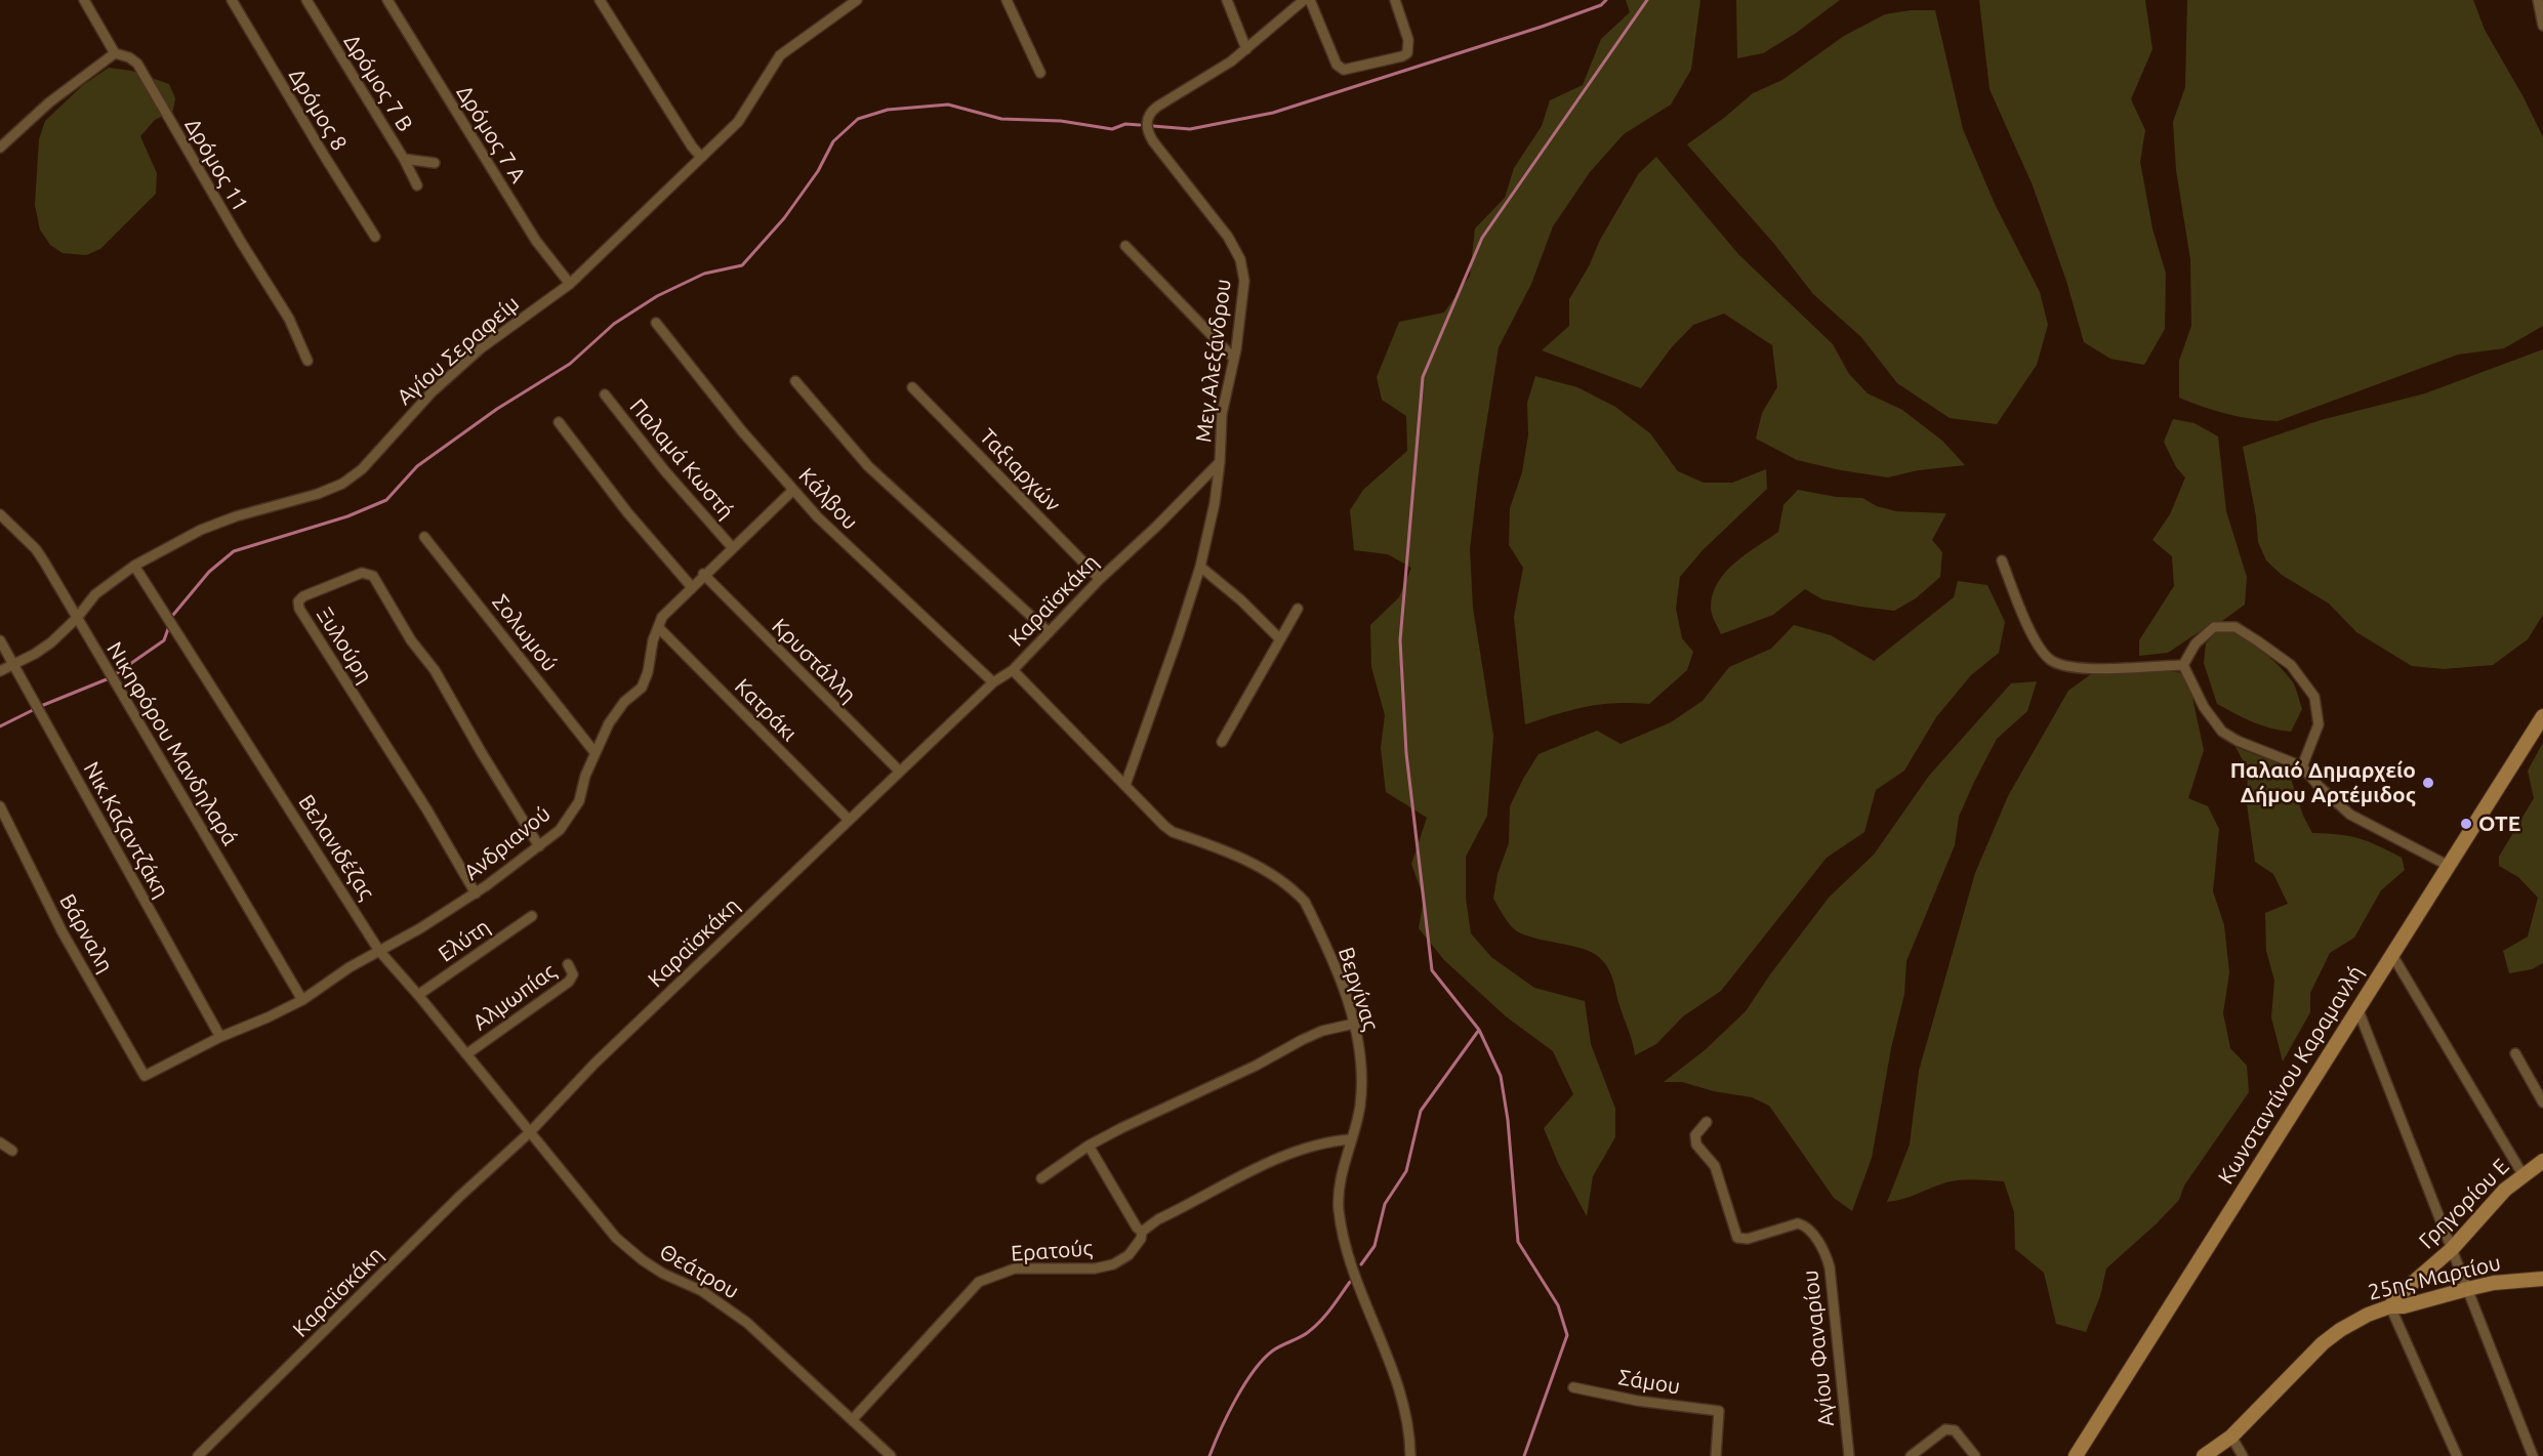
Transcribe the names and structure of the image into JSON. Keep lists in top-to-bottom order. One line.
{"streets":{"main road":["Κωνσταντίνου Καραμανλή","Γρηγορίου Ε","25ης Μαρτίου"],"street":["Δρόμος 7 Β","Δρόμος 8","Δρόμος 7 Α","Δρόμος 11","Αγίου Σεραφείμ","Μεγ.Αλεξάνδρου","Παλαμά Κωστή","Ταξιαρχών","Κάλβου","Καραϊσκάκη","Σολωμού","Ξυλούρη","Κρυστάλλη","Κατράκι","Νικηφόρου Μανδηλαρά","Νικ.Καζαντζάκη","Ανδριανού","Βελανιδέζας","Βάρναλη","Ελύτη","Βεργίνας","Αλμωπίας","Ερατούς","Θεάτρου","Αγίου Φαναρίου","Σάμου"]},"crossings":[["Δρόμος 7 Α","Αγίου Σεραφείμ"],["Αγίου Σεραφείμ","Νικηφόρου Μανδηλαρά"],["Αγίου Σεραφείμ","Νικ.Καζαντζάκη"],["Αγίου Σεραφείμ","Βελανιδέζας"],["Μεγ.Αλεξάνδρου","Καραϊσκάκη"],["Μεγ.Αλεξάνδρου","Βεργίνας"],["Παλαμά Κωστή","Ανδριανού"],["Ταξιαρχών","Καραϊσκάκη"],["Κάλβου","Καραϊσκάκη"],["Κάλβου","Ανδριανού"],["Καραϊσκάκη","Κρυστάλλη"],["Καραϊσκάκη","Κατράκι"],["Καραϊσκάκη","Βελανιδέζας"],["Καραϊσκάκη","Βεργίνας"],["Καραϊσκάκη","Θεάτρου"],["Σολωμού","Ανδριανού"],["Ξυλούρη","Ανδριανού"],["Κρυστάλλη","Ανδριανού"],["Κατράκι","Ανδριανού"],["Νικηφόρου Μανδηλαρά","Ανδριανού"],["Νικ.Καζαντζάκη","Ανδριανού"],["Ανδριανού","Βελανιδέζας"],["Ανδριανού","Βάρναλη"],["Βελανιδέζας","Ελύτη"],["Βελανιδέζας","Αλμωπίας"],["Βελανιδέζας","Θεάτρου"],["Βεργίνας","Ερατούς"],["Γρηγορίου Ε","25ης Μαρτίου"],["Ερατούς","Θεάτρου"]],"places":["Παλαιό Δημαρχείο Δήμου Αρτέμιδος","ΟΤΕ"]}
